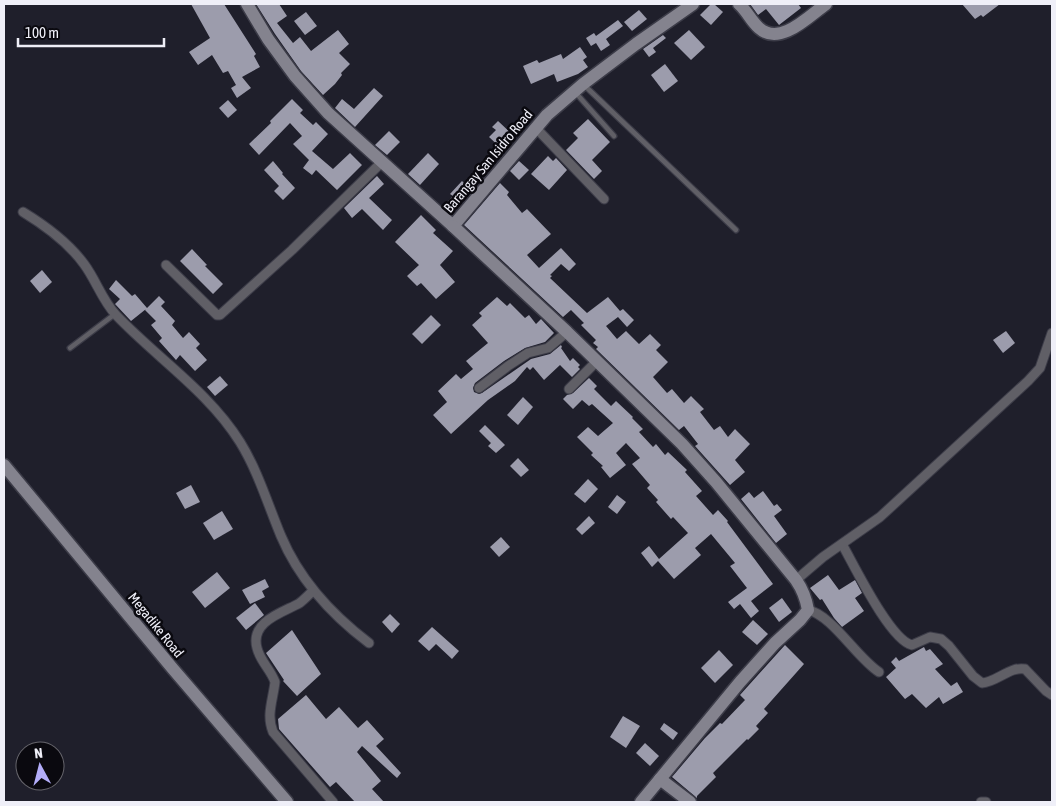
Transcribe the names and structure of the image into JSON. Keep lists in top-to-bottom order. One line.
{"streets":{"street":["Barangay San Isidro Road","Megadike Road"]},"scale_bar":"100 m","north":"top"}
